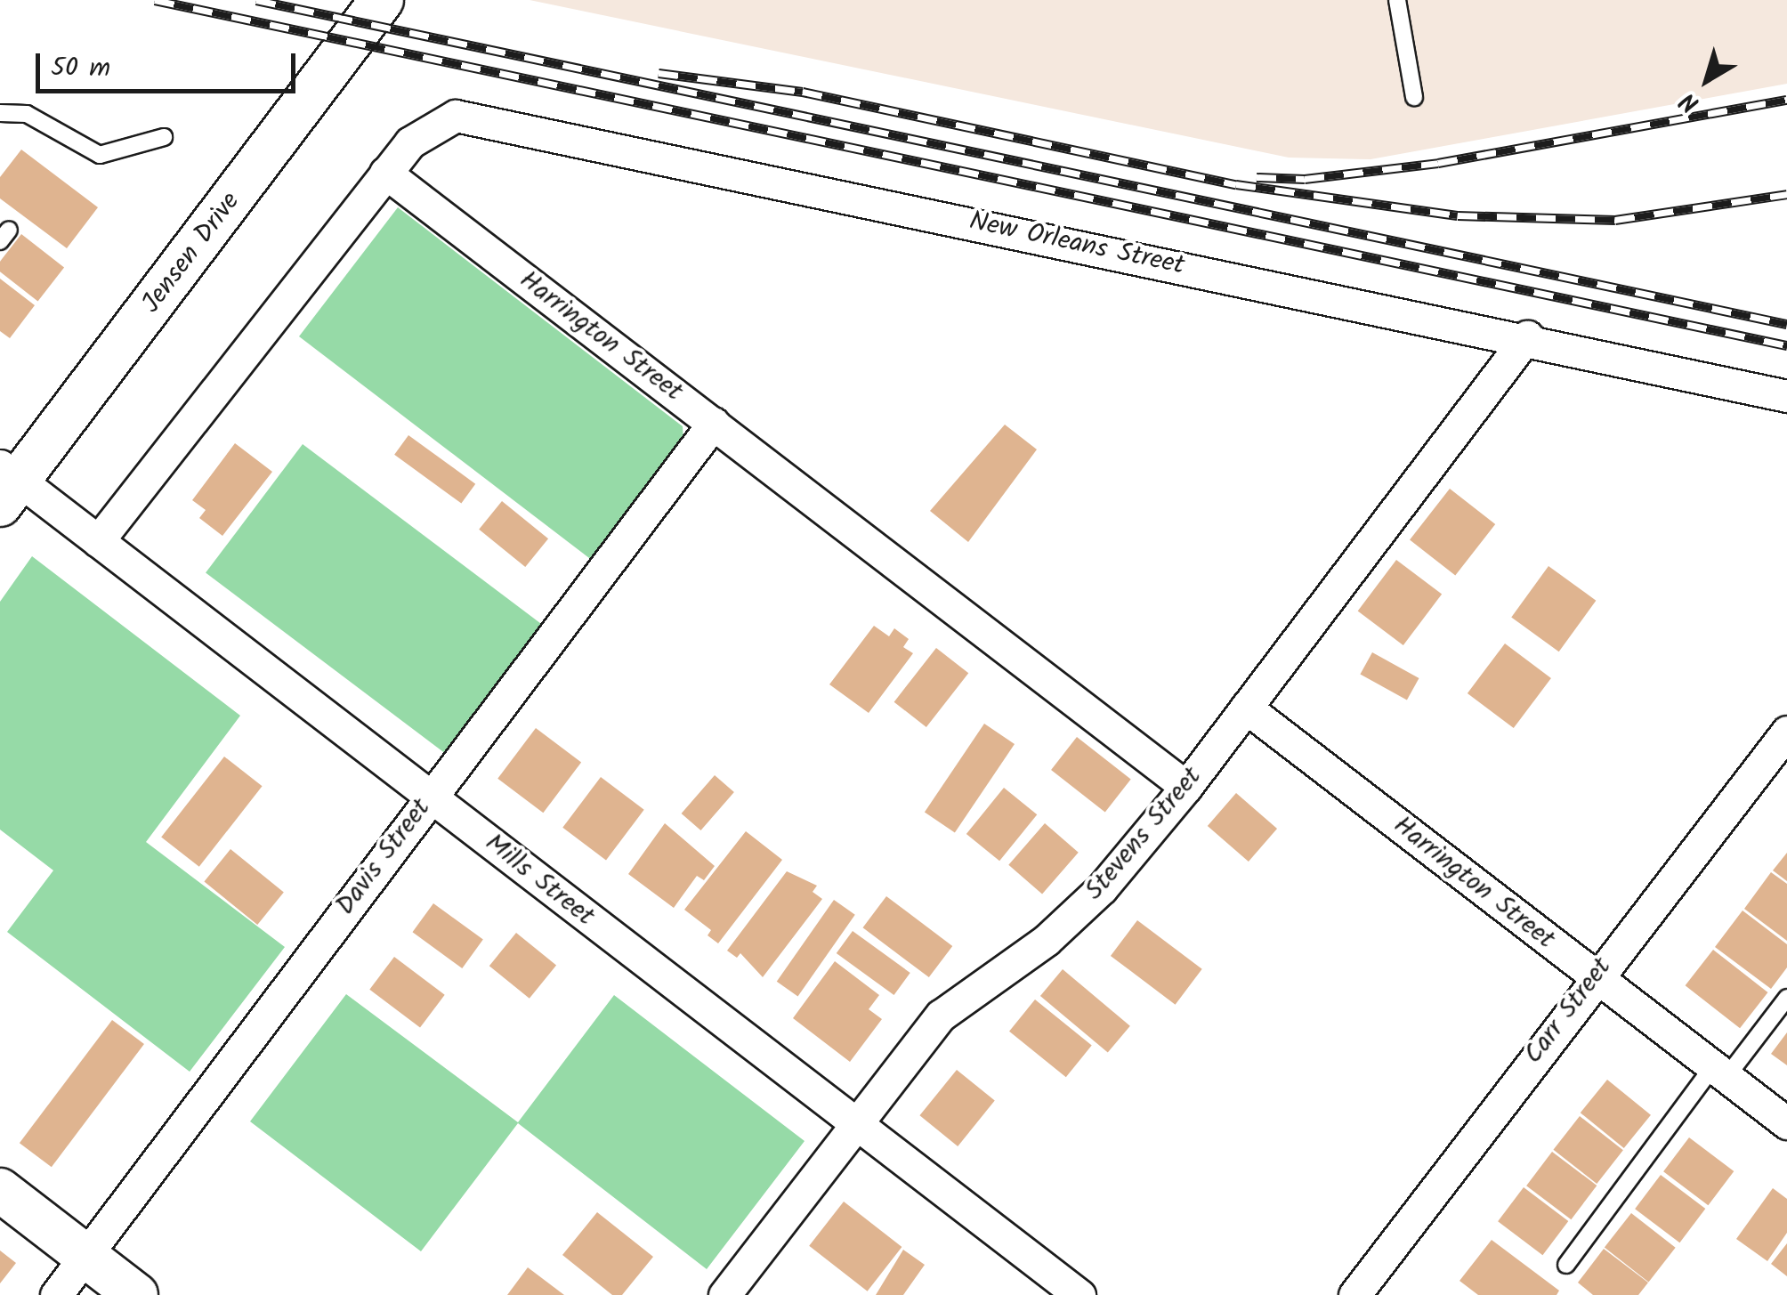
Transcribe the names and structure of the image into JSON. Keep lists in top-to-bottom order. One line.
{"streets":{"main road":["Jensen Drive"],"street":["New Orleans Street","Harrington Street","Stevens Street","Davis Street","Mills Street","Carr Street"]},"crossings":[["New Orleans Street","Harrington Street"],["New Orleans Street","Stevens Street"],["Jensen Drive","Mills Street"],["Harrington Street","Stevens Street"],["Harrington Street","Davis Street"],["Harrington Street","Carr Street"],["Stevens Street","Mills Street"],["Davis Street","Mills Street"]],"scale_bar":"50 m","north":"bottom left"}
